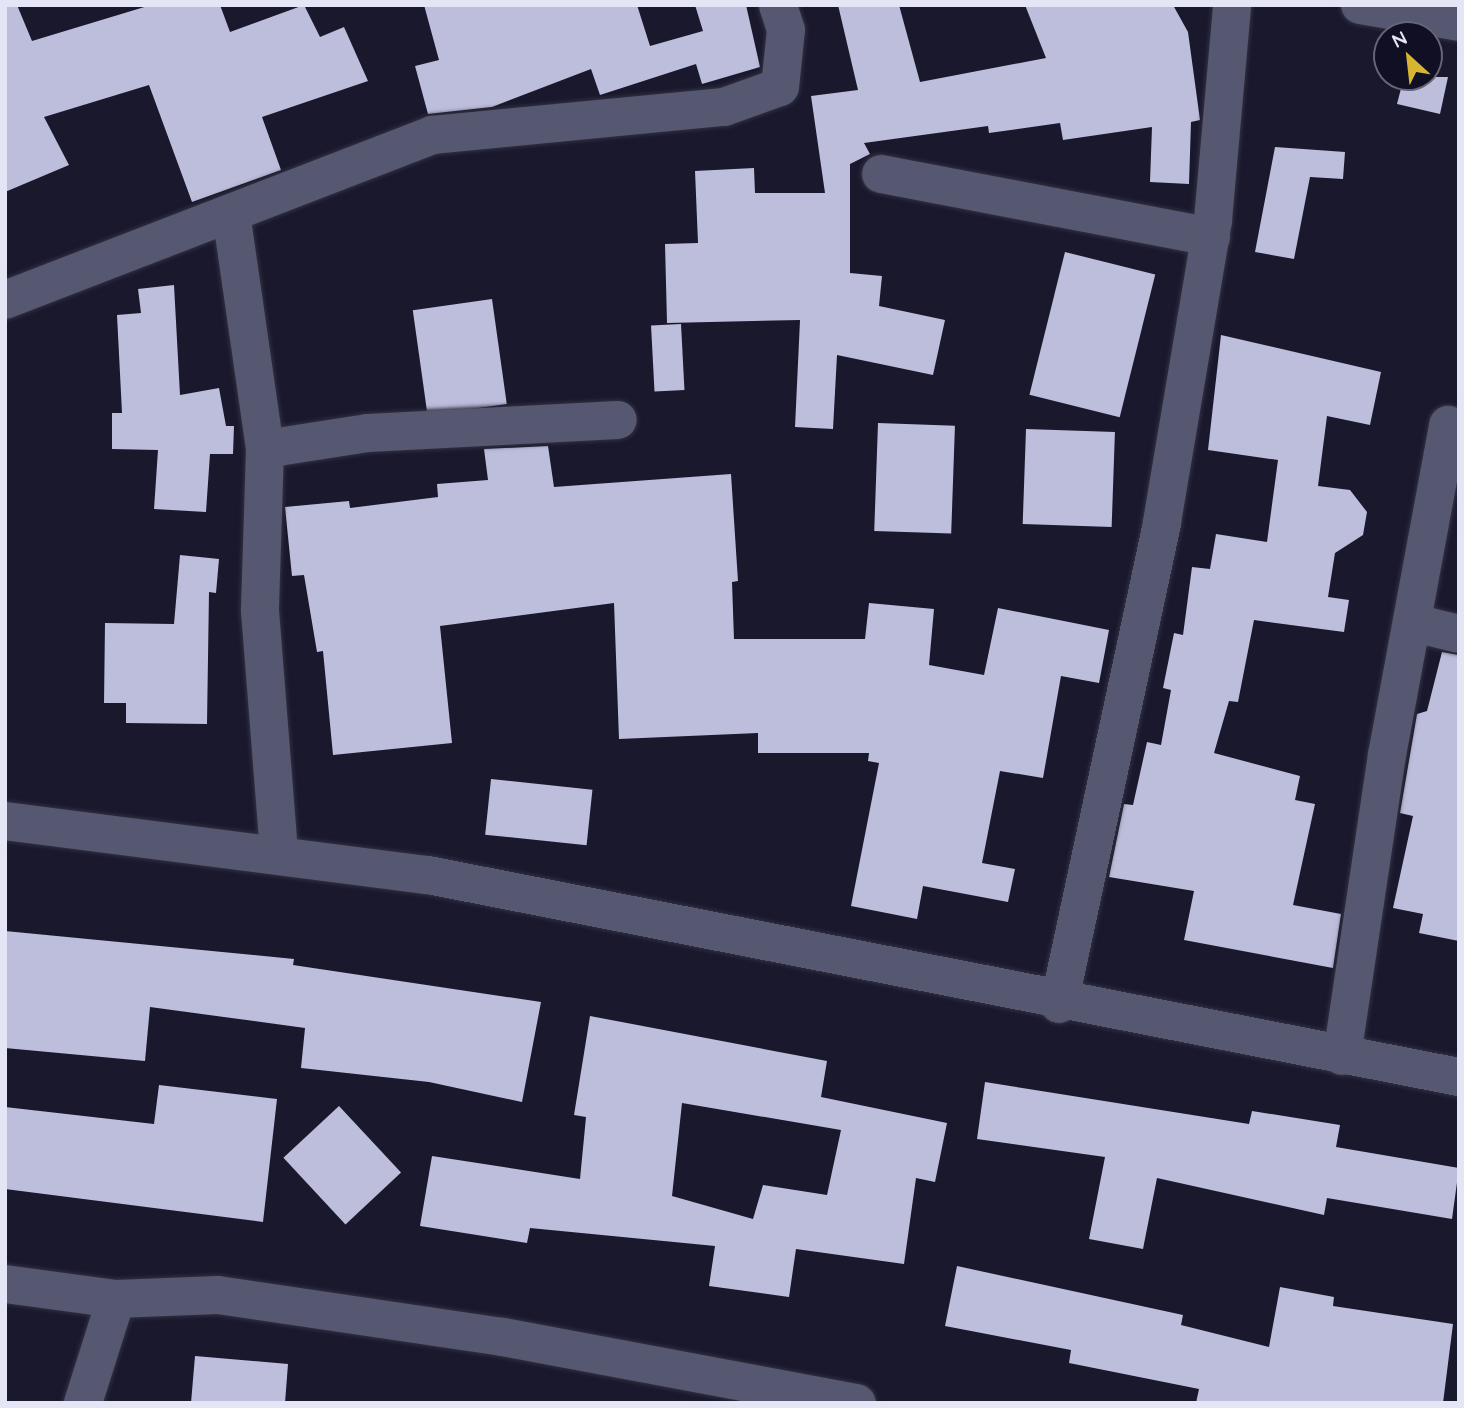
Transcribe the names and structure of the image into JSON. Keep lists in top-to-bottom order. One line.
{"north":"top left"}
